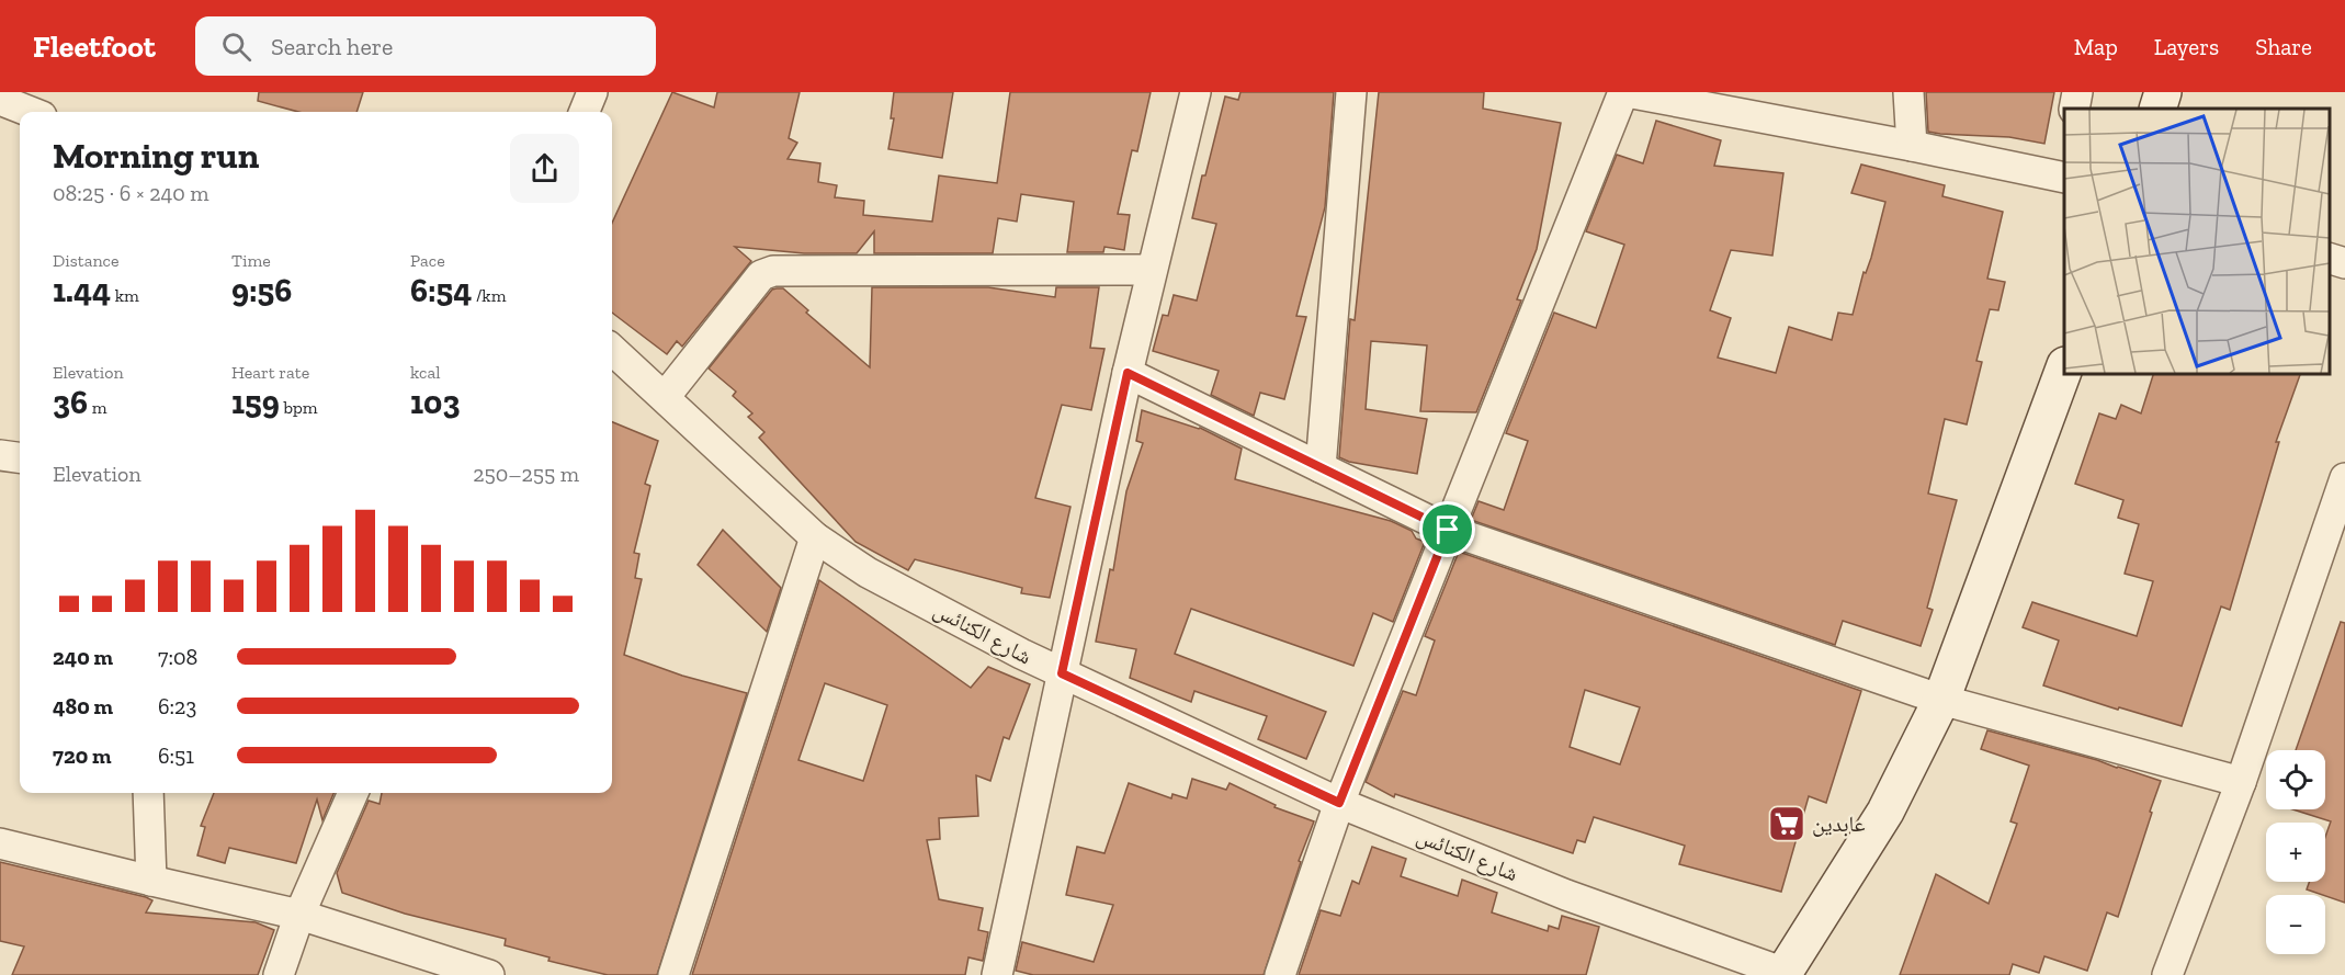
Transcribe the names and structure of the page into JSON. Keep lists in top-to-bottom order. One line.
{"streets":{"street":["شارع الكنائس"]},"places":{"supermarket":["عابدين"]},"page":{"header":"Fleetfoot","search":"Search here","nav":["Map","Layers","Share"],"heading":["Morning run","08:25 · 6 × 240 m"],"stats":[["Distance","1.44 km"],["Time","9:56"],["Pace","6:54 /km"],["Elevation","36 m"],["Heart rate","159 bpm"],["kcal","103"]],"chart":["Elevation","250–255 m"],"list":[{"name":"240 m","note":"7:08"},{"name":"480 m","note":"6:23"},{"name":"720 m","note":"6:51"}],"map_buttons":["+","−"]}}
